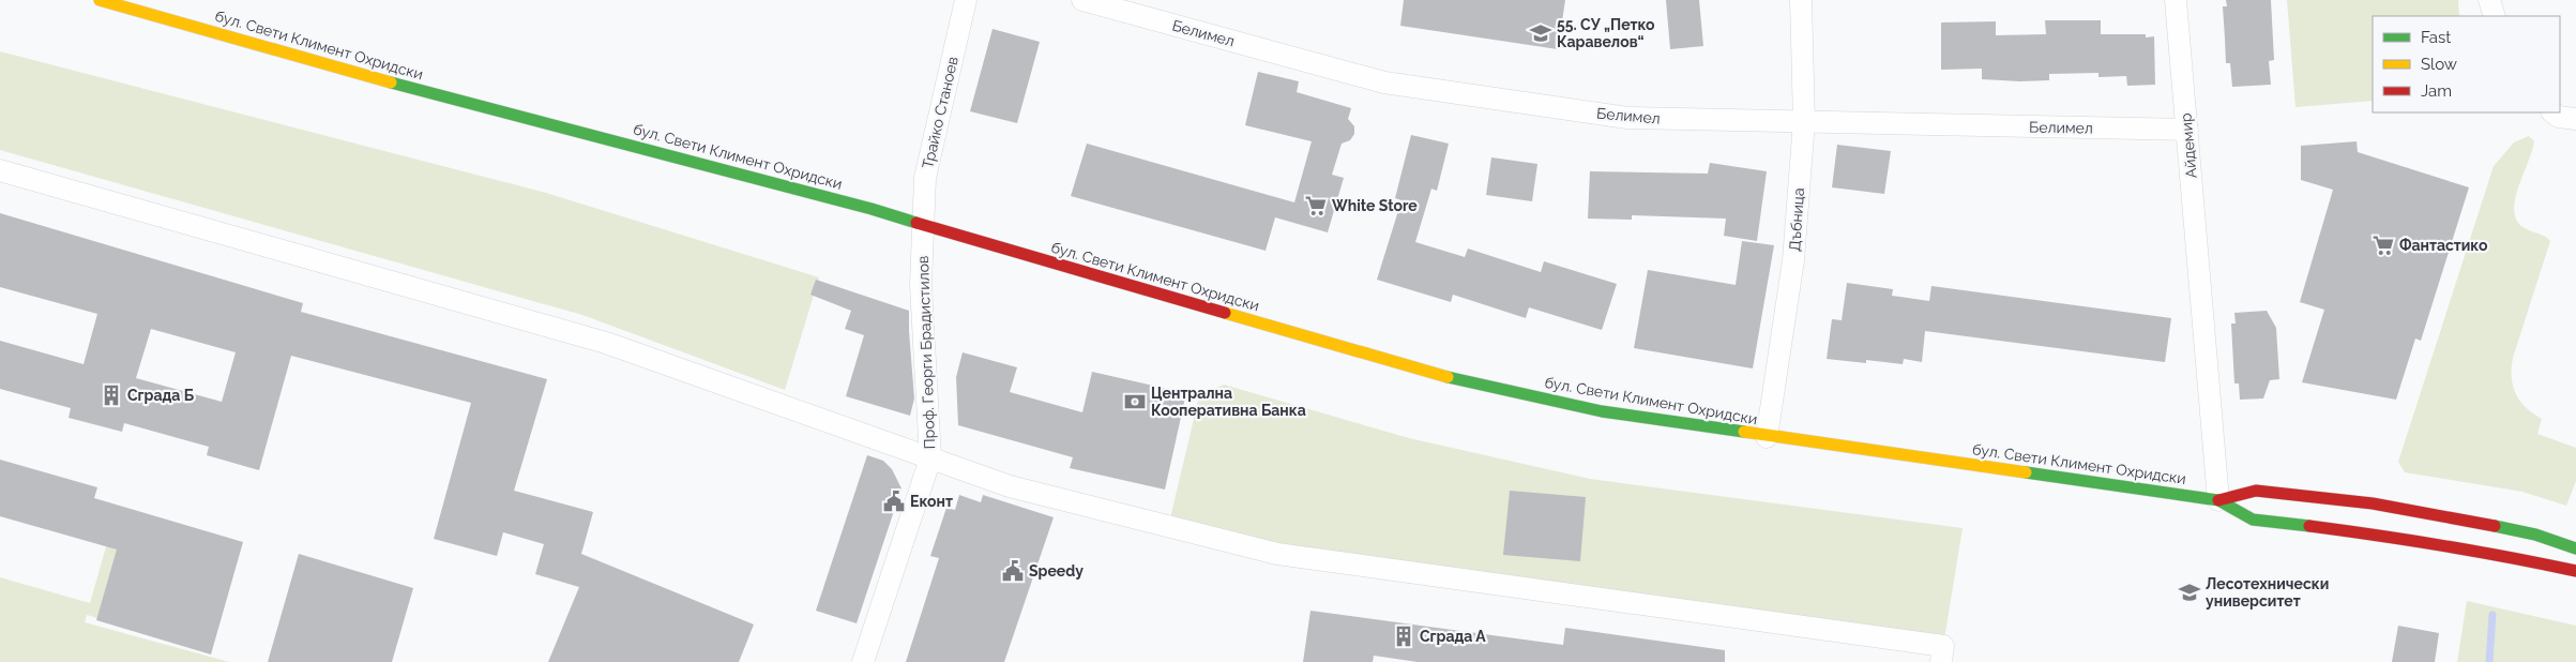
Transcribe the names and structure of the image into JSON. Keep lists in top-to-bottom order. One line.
{"streets":{"main road":["бул. Свети Климент Охридски"],"street":["Белимел","Трайко Станоев","Айдемир","Дъбница","Проф. Георги Брадистилов"]},"crossings":[["Белимел","Айдемир"],["Белимел","Дъбница"],["бул. Свети Климент Охридски","Трайко Станоев"],["бул. Свети Климент Охридски","Айдемир"],["бул. Свети Климент Охридски","Дъбница"],["бул. Свети Климент Охридски","Проф. Георги Брадистилов"],["Трайко Станоев","Проф. Георги Брадистилов"]],"places":{"school or university":["55. СУ „Петко Каравелов“","Лесотехнически университет"],"supermarket":["White Store","Фантастико"],"building":["Сграда Б","Сграда А"],"bank":["Централна Кооперативна Банка"],"public building":["Еконт","Speedy"]},"legend":["Fast","Slow","Jam"]}
